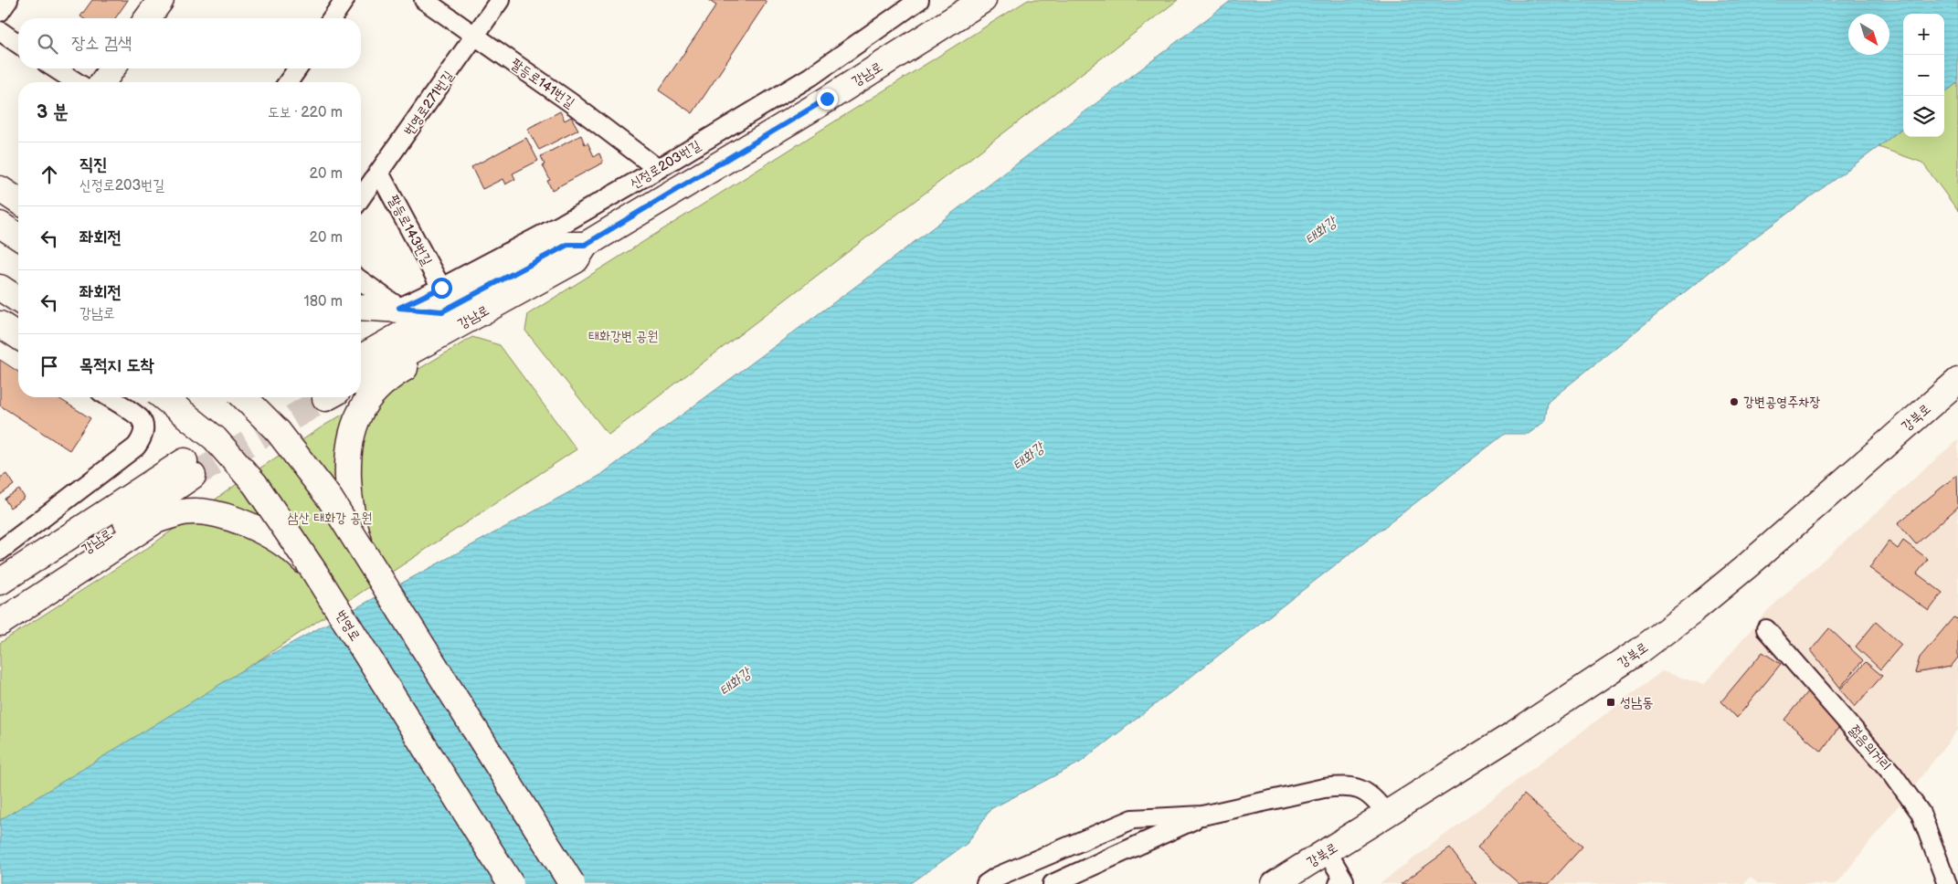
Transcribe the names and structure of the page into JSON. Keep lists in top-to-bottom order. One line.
{"streets":{"main road":["강남로","강북로","번영로"],"street":["팔등로141번길","번영로271번길","신정로203번길","팔등로143번길","젊음의거리"]},"crossings":[["강남로","신정로203번길"],["강남로","팔등로143번길"],["팔등로141번길","번영로271번길"],["팔등로141번길","신정로203번길"],["번영로271번길","팔등로143번길"],["신정로203번길","팔등로143번길"]],"water":["태화강"],"parks":["태화강변 공원","삼산 태화강 공원"],"places":{"other":["강변공영주차장"],"transit":["성남동"]},"north":"bottom right","page":{"map_buttons":["+","−"],"search":"장소 검색","heading":["3 분","도보 · 220 m"],"list":[["직진","신정로203번길","20 m"],["좌회전","20 m"],["좌회전","강남로","180 m"],"목적지 도착"]}}
